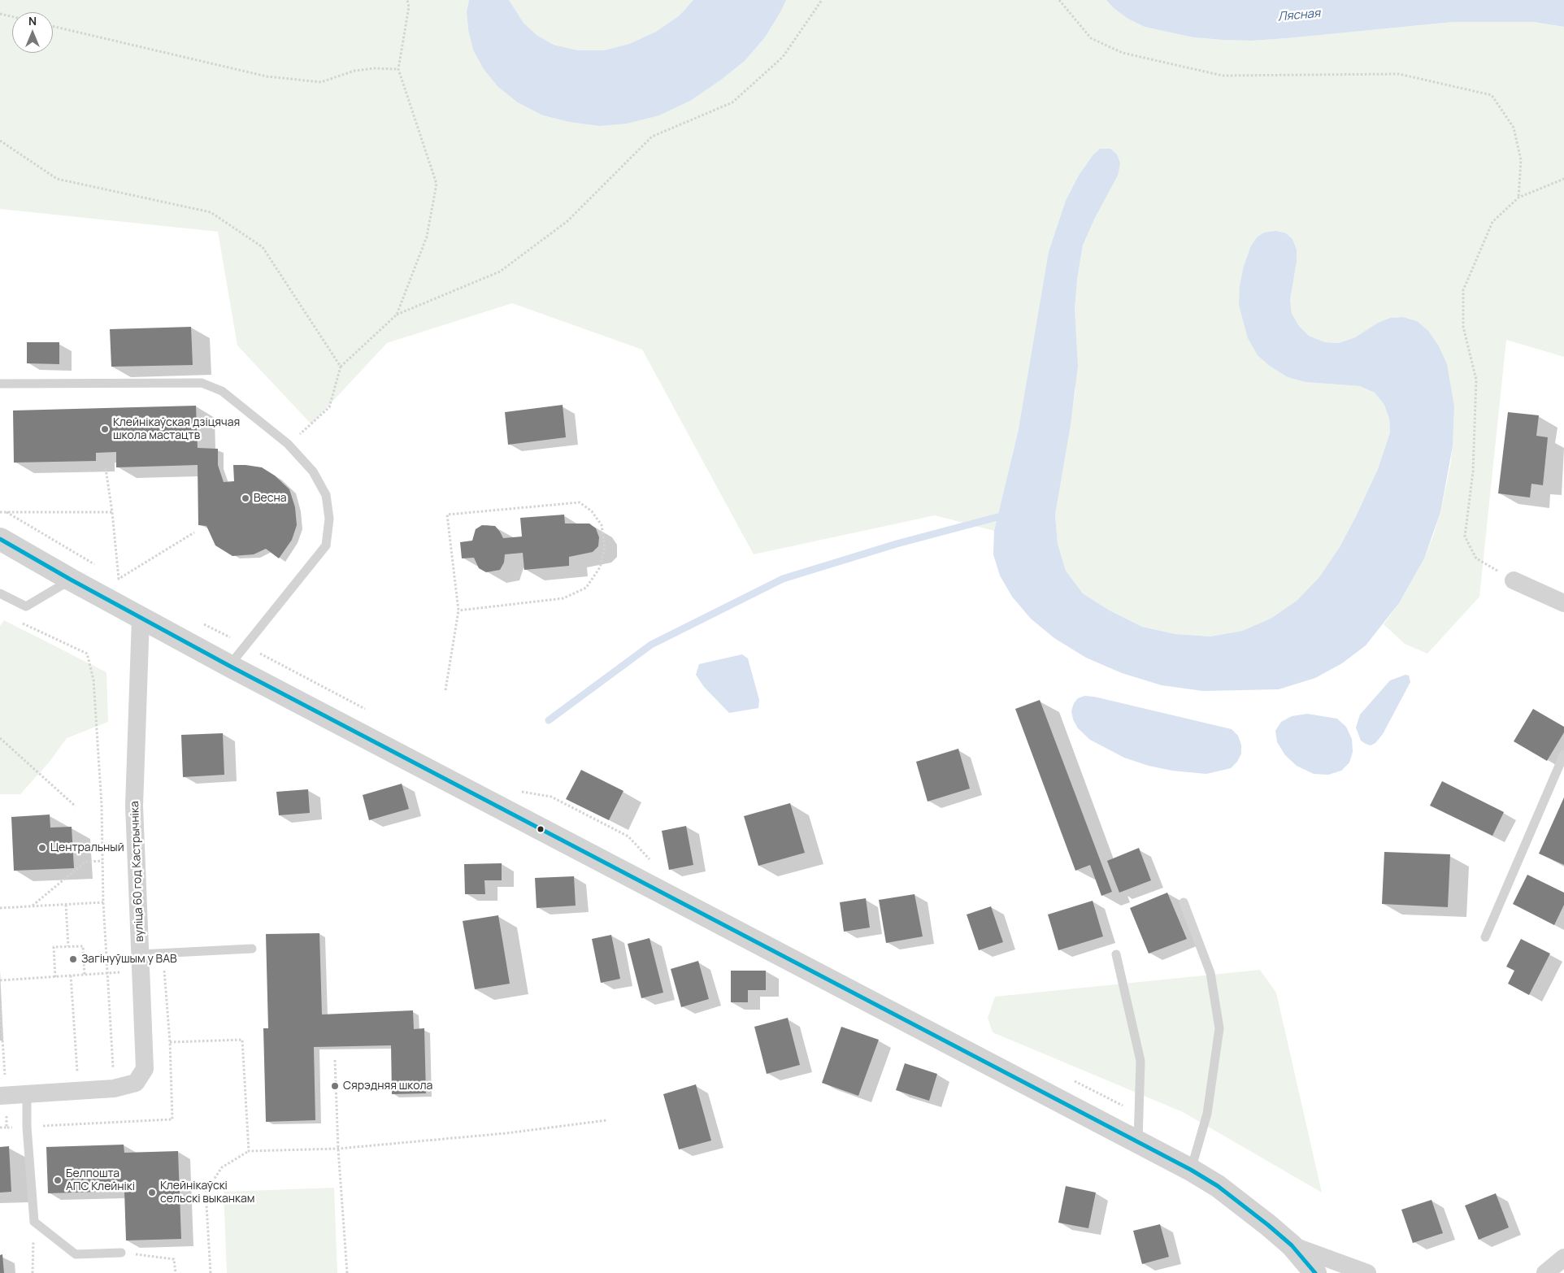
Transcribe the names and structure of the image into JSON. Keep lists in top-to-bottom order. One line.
{"streets":{"street":["вуліца 60 год Кастрычніка"]},"water":["Лясная"],"places":["Клейнікаўская дзіцячая школа мастацтв","Весна","Центральный","Загінуўшым у ВАВ","Сярэдняя школа","Белпошта АПС Клейнікі","Клейнікаўскі сельскі выканкам"],"north":"top"}
